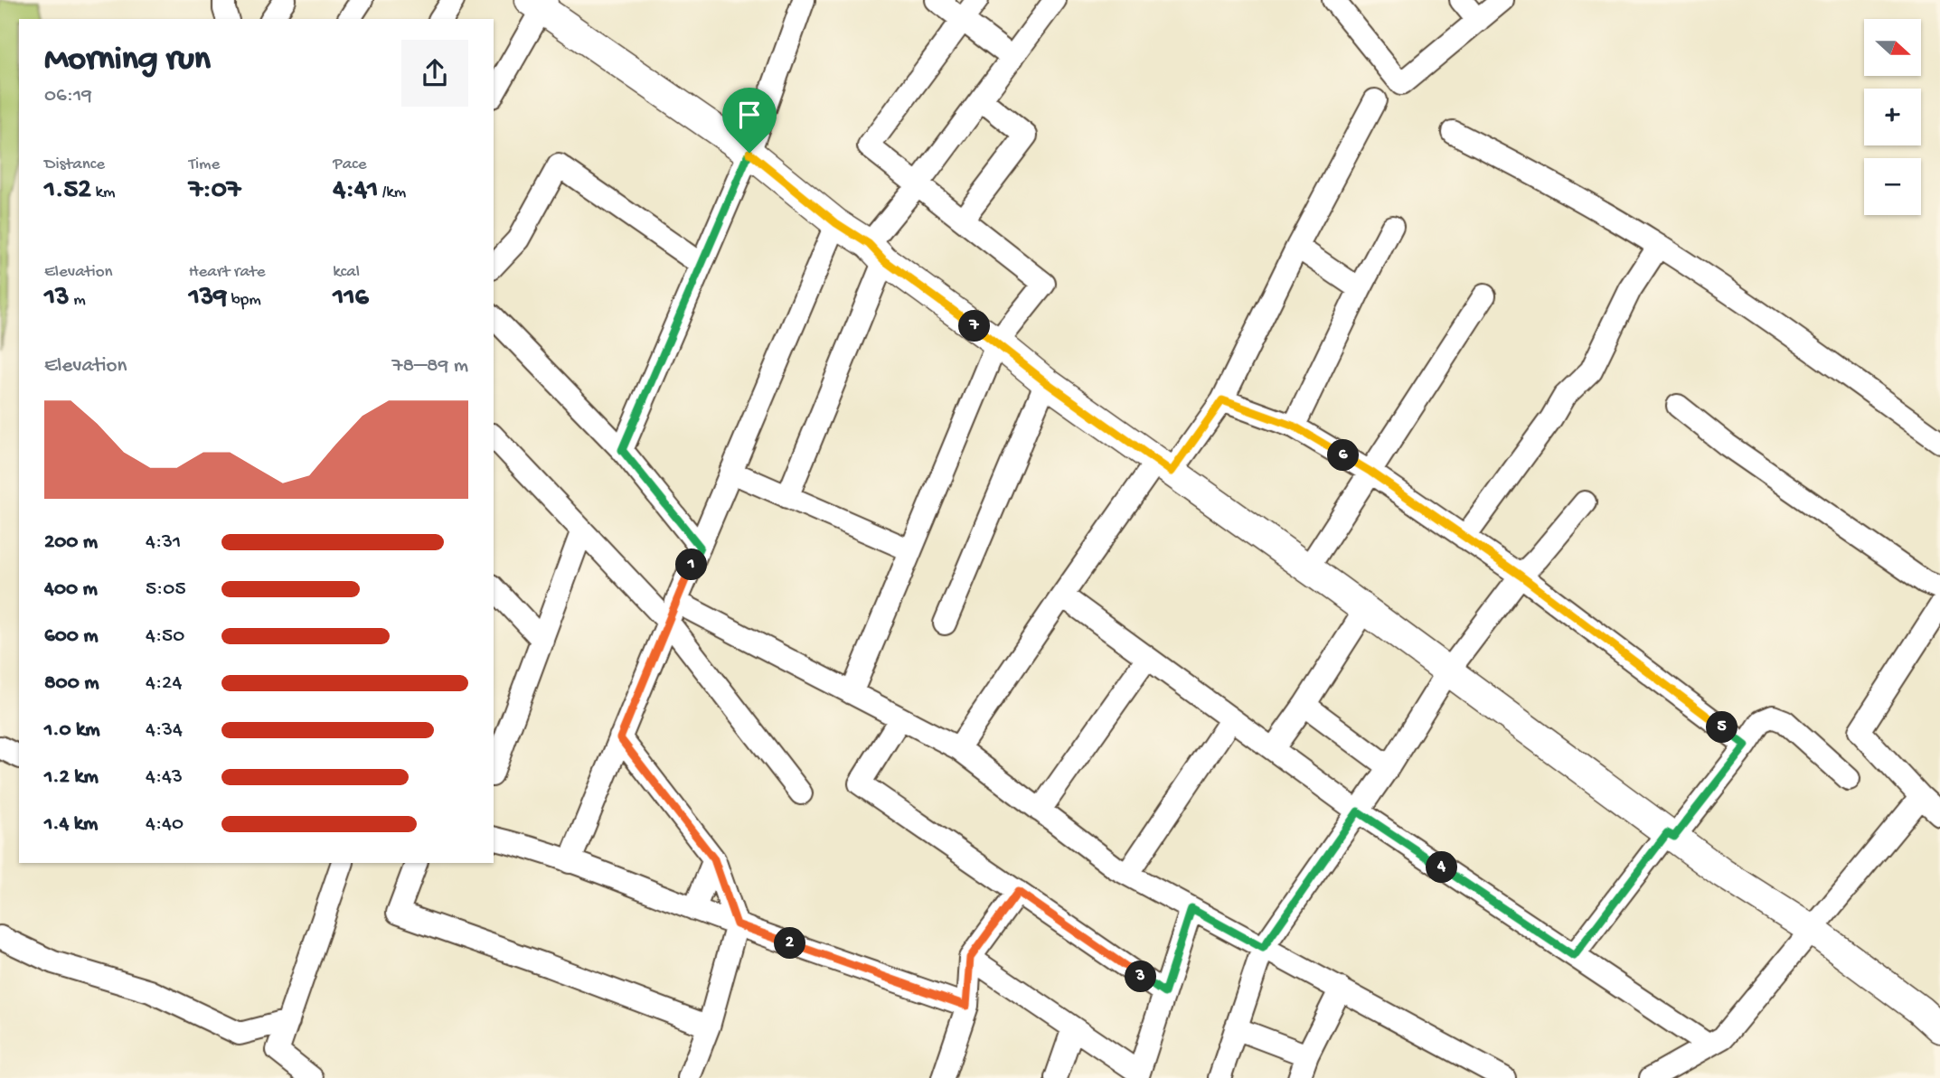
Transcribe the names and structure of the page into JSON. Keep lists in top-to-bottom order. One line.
{"north":"right","page":{"map_buttons":["+","−"],"heading":["Morning run","06:19"],"stats":[["Distance","1.52 km"],["Time","7:07"],["Pace","4:41 /km"],["Elevation","13 m"],["Heart rate","139 bpm"],["kcal","116"]],"pins":["7","6","1","5","4","2","3"],"chart":["Elevation","78–89 m"],"list":[{"name":"200 m","note":"4:31"},{"name":"400 m","note":"5:05"},{"name":"600 m","note":"4:50"},{"name":"800 m","note":"4:24"},{"name":"1.0 km","note":"4:34"},{"name":"1.2 km","note":"4:43"},{"name":"1.4 km","note":"4:40"}]}}
